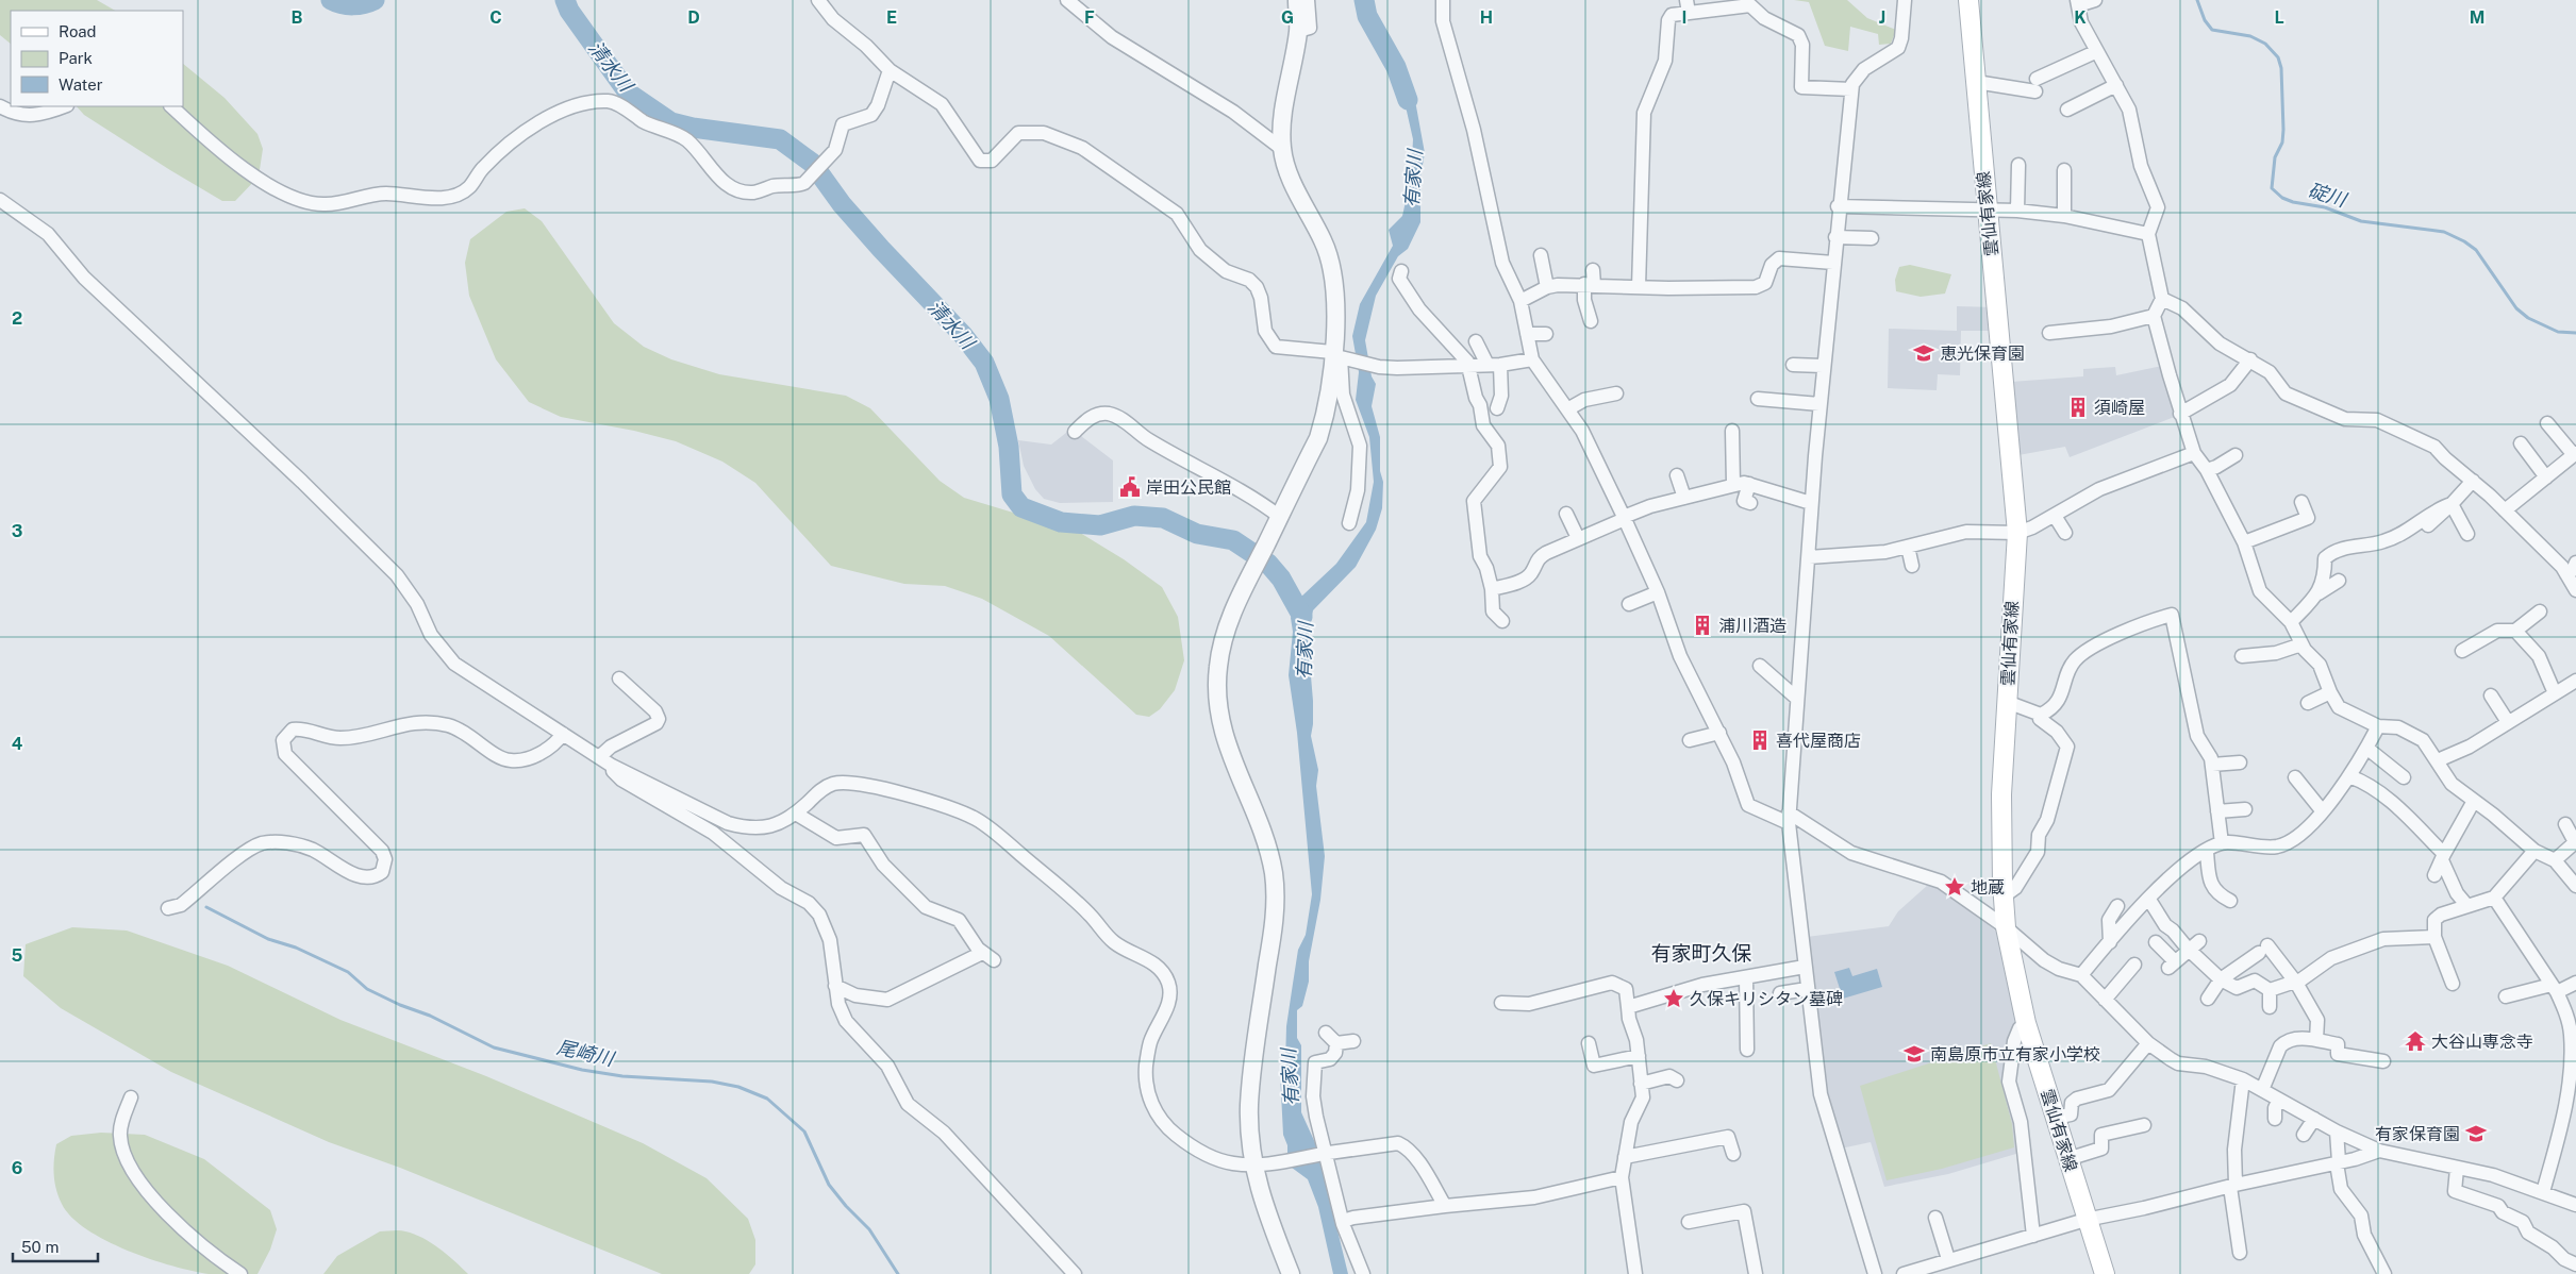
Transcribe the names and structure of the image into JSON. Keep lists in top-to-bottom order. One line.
{"streets":{"main road":["雲仙有家線"]},"districts":["有家町久保"],"water":["清水川","有家川","碇川","尾崎川"],"places":{"school or university":["恵光保育園","南島原市立有家小学校","有家保育園"],"building":["須崎屋","浦川酒造","喜代屋商店"],"public building":["岸田公民館"],"place":["地蔵","久保キリシタン墓碑"],"temple":["大谷山専念寺"]},"legend":["Road","Park","Water"],"scale_bar":"50 m","grid":{"columns":["B","C","D","E","F","G","H","I","J","K","L","M"],"rows":["2","3","4","5","6"]}}
